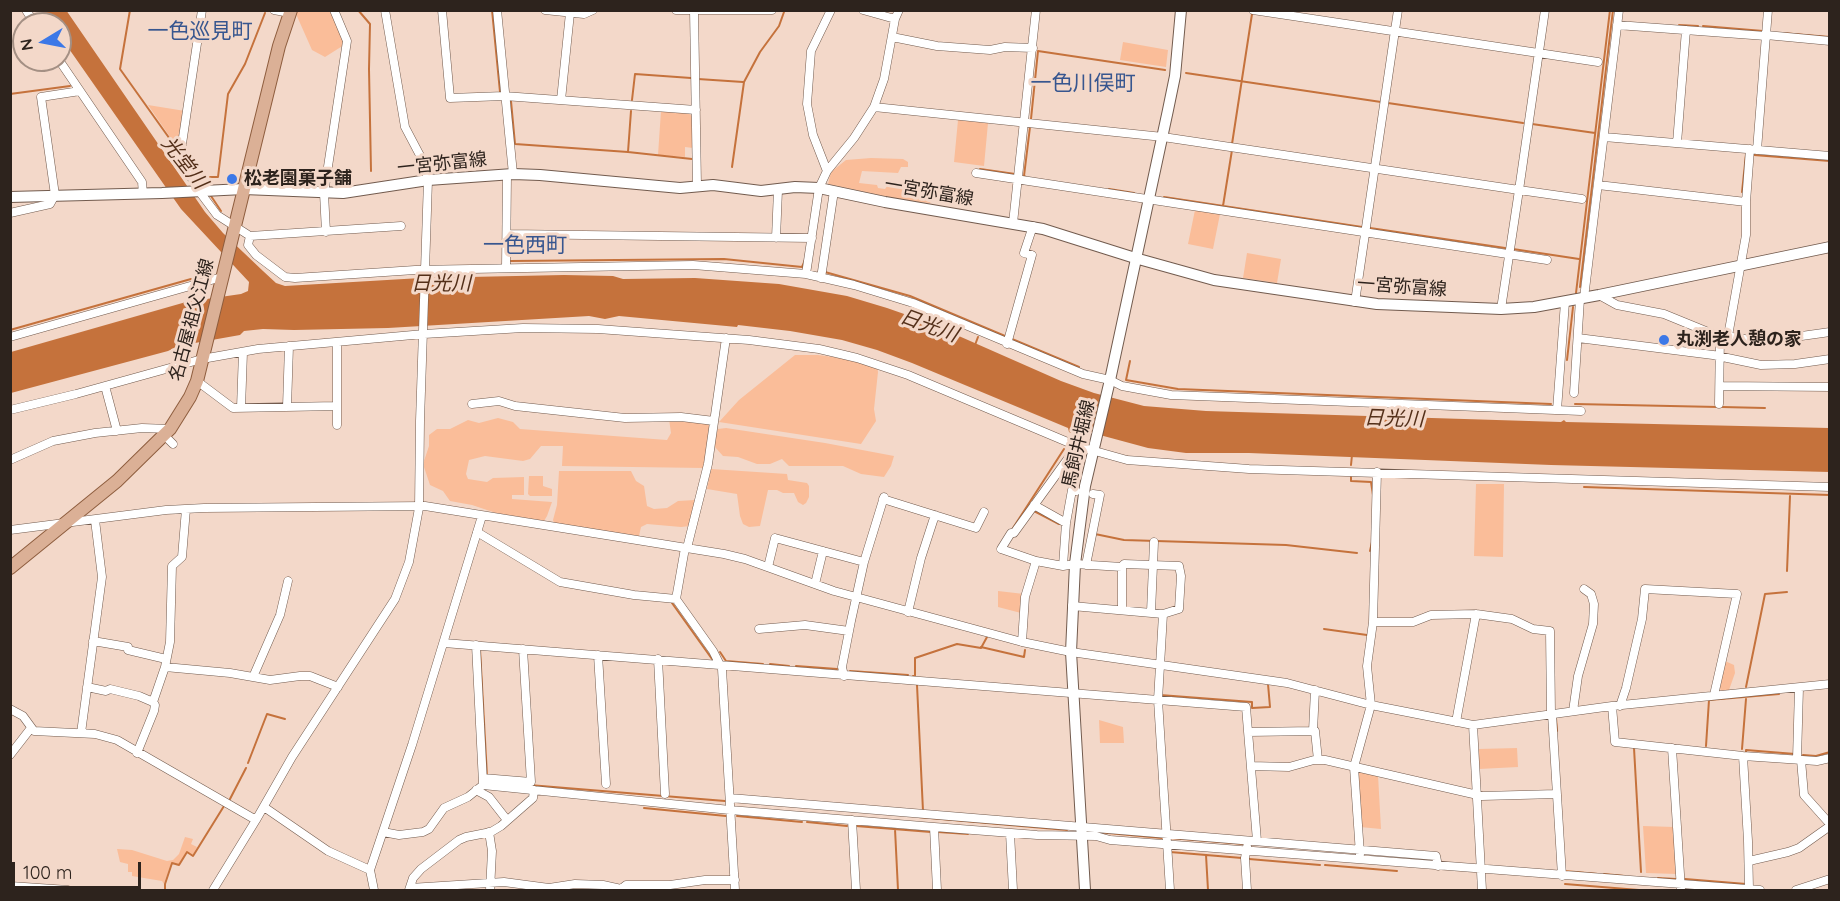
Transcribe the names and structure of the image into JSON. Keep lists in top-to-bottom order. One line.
{"streets":{"main road":["一宮弥富線","名古屋祖父江線","馬飼井堀線"]},"crossings":[["一宮弥富線","名古屋祖父江線"],["一宮弥富線","馬飼井堀線"]],"districts":["一色巡見町","一色川俣町","一色西町"],"water":["光堂川","日光川"],"places":["松老園菓子舗","丸渕老人憩の家"],"scale_bar":"100 m","north":"left"}
